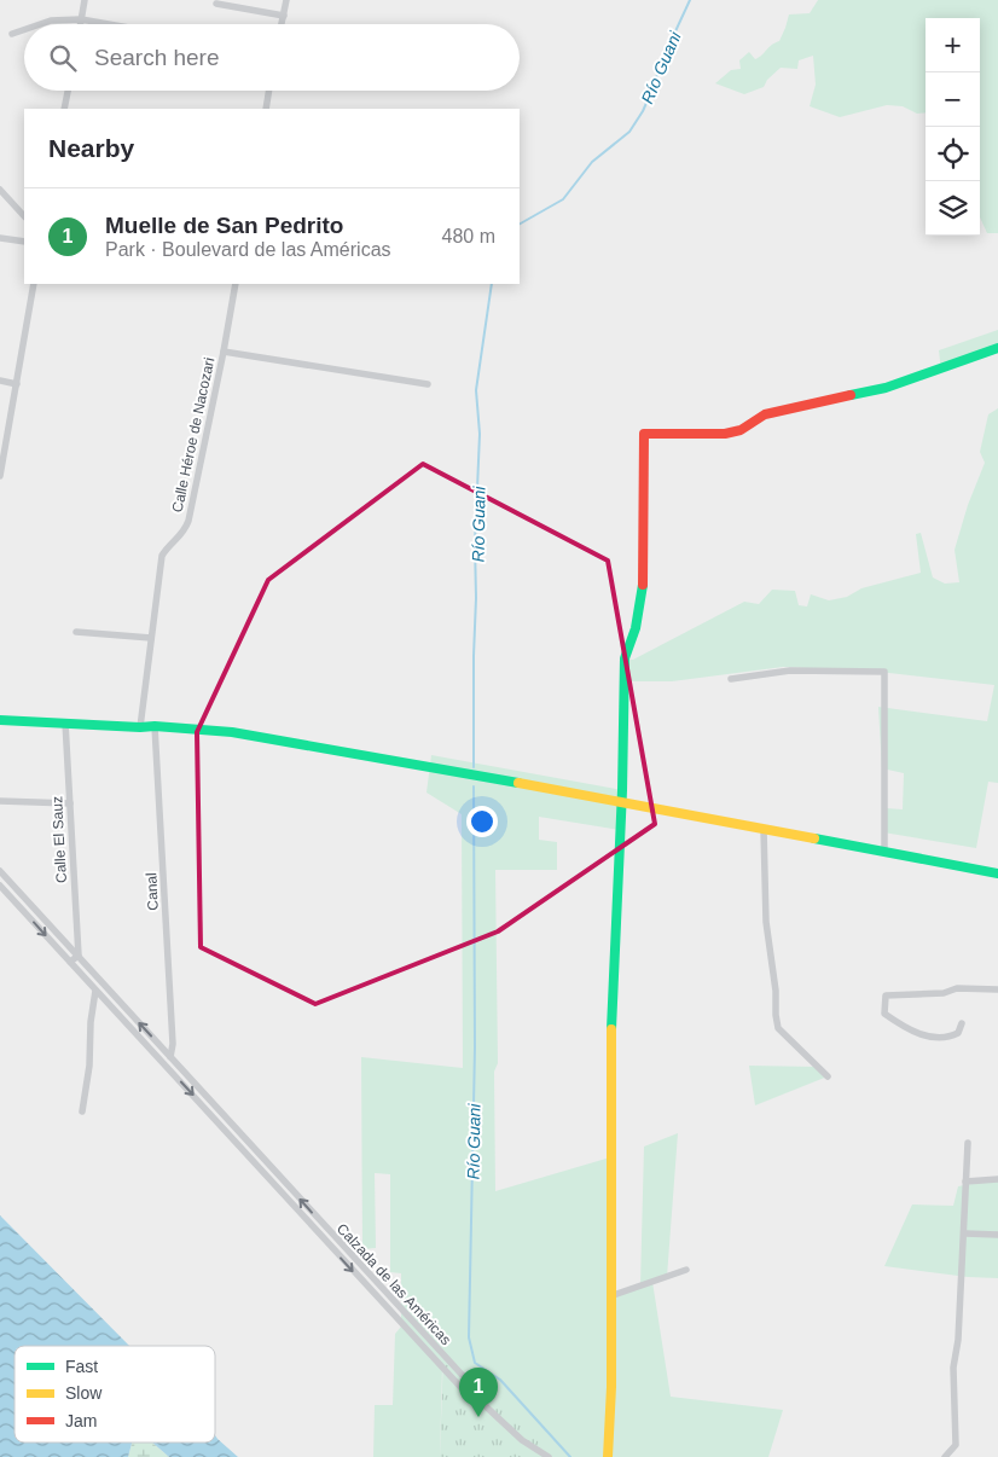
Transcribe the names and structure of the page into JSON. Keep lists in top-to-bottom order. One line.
{"streets":{"street":["Calle Héroe de Nacozari","Calle El Sauz","Canal","Calzada de las Américas"]},"crossings":[["Calle El Sauz","Calzada de las Américas"],["Canal","Calzada de las Américas"]],"water":["Río Guani"],"legend":["Fast","Slow","Jam"],"page":{"map_buttons":["+","−"],"search":"Search here","heading":"Nearby","list":[{"mark":"1","name":"Muelle de San Pedrito","note":"Park · Boulevard de las Américas","value":"480 m"}],"pins":"1"}}
